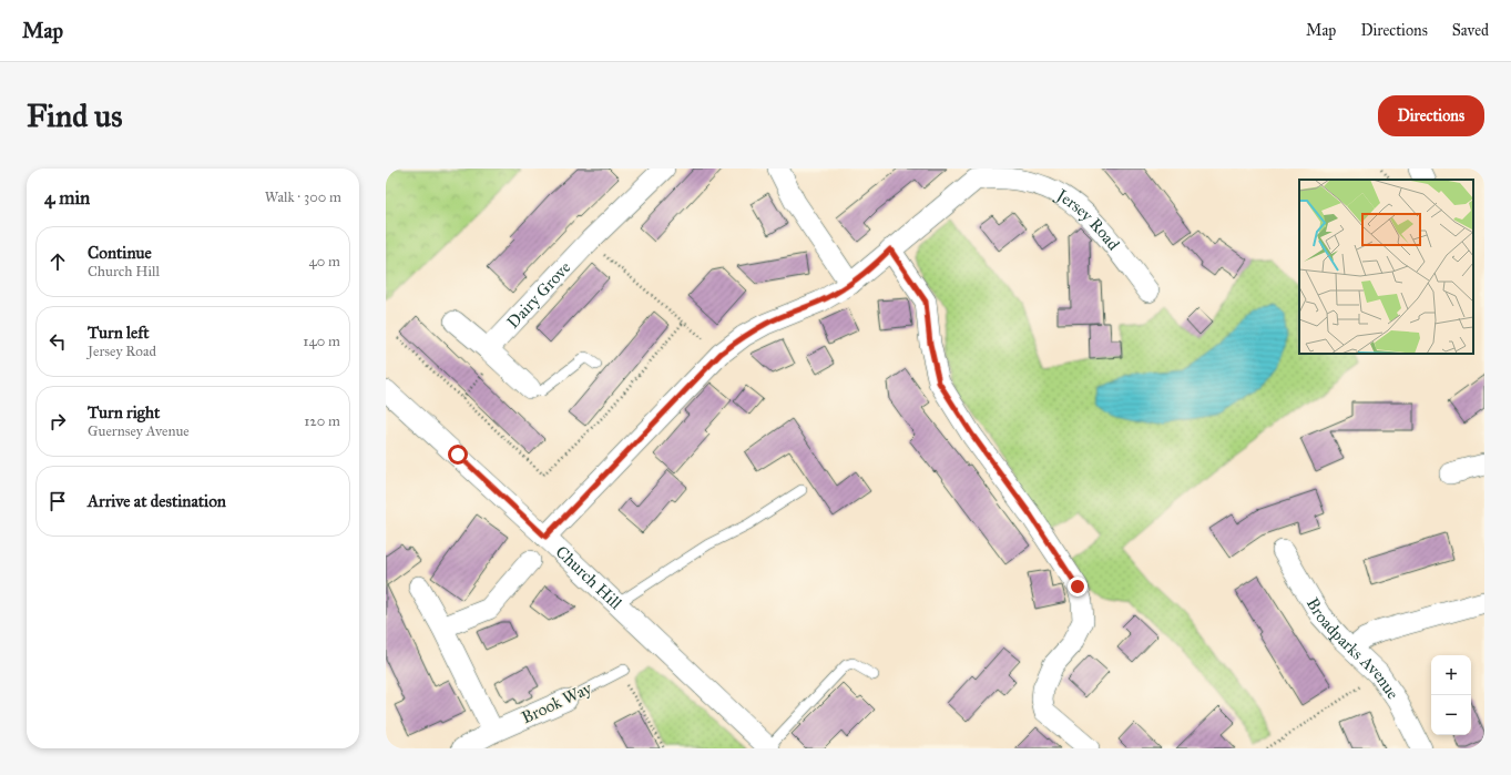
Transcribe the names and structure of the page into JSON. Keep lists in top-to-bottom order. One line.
{"streets":{"street":["Jersey Road","Dairy Grove","Church Hill","Broadparks Avenue","Brook Way"]},"crossings":[["Jersey Road","Church Hill"]],"page":{"header":"Map","nav":["Map","Directions","Saved"],"buttons":"Directions","title":"Find us","heading":["4 min","Walk · 300 m"],"list":[["Continue","Church Hill","40 m"],["Turn left","Jersey Road","140 m"],["Turn right","Guernsey Avenue","120 m"],"Arrive at destination"],"map_buttons":["+","−"]}}
